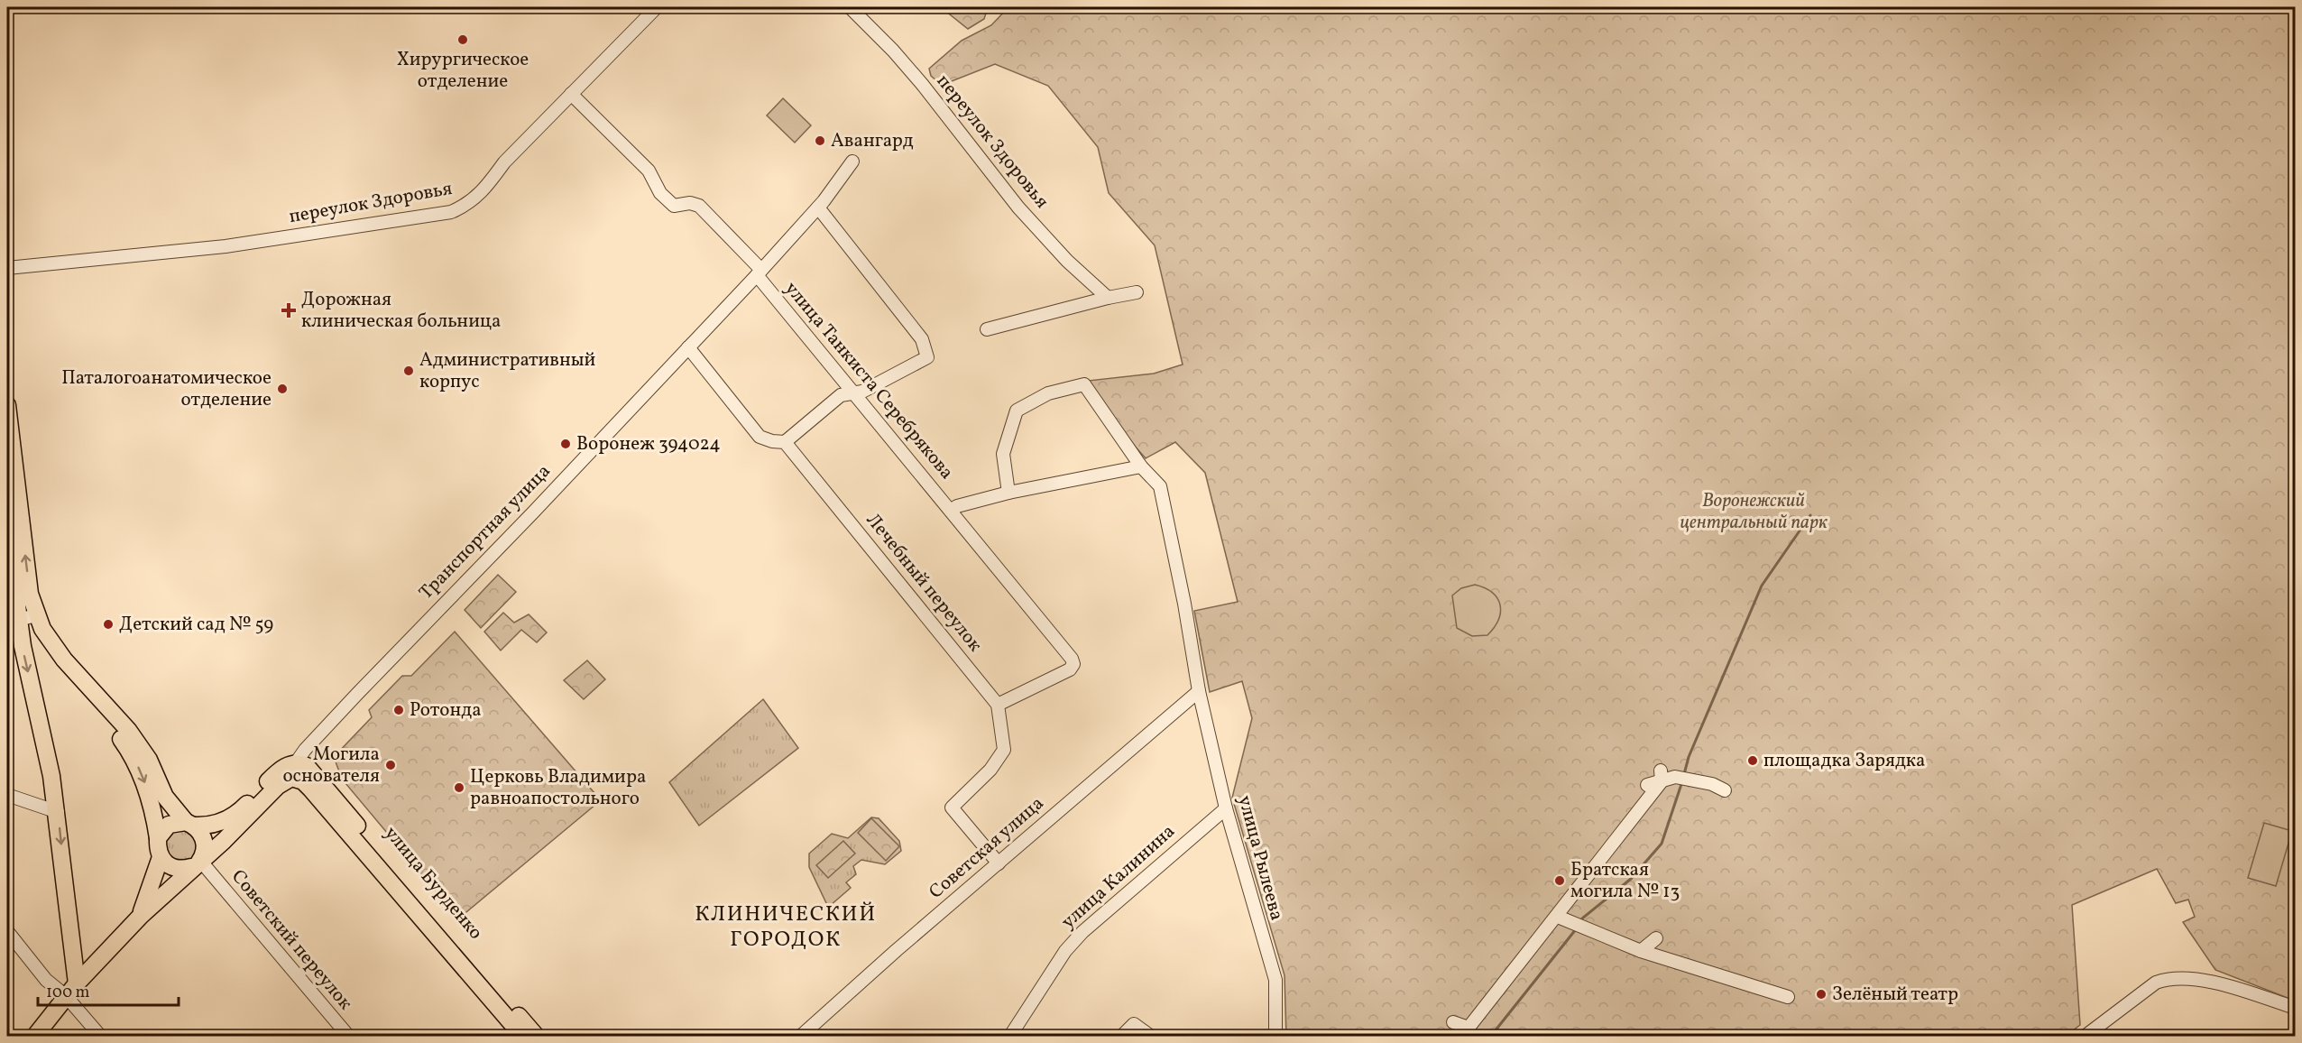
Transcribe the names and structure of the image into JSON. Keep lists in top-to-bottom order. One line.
{"streets":{"main road":["улица Бурденко"],"street":["переулок Здоровья","улица Танкиста Серебрякова","Транспортная улица","Лечебный переулок","Советская улица","улица Рылеева","улица Калинина","Советский переулок"]},"crossings":[["переулок Здоровья","улица Танкиста Серебрякова"],["улица Танкиста Серебрякова","Транспортная улица"],["улица Танкиста Серебрякова","Лечебный переулок"],["Транспортная улица","улица Бурденко"],["Советская улица","улица Рылеева"],["улица Рылеева","улица Калинина"]],"districts":["КЛИНИЧЕСКИЙ ГОРОДОК"],"parks":["Воронежский центральный парк"],"places":{"other":["Хирургическое отделение","Авангард","Административный корпус","Паталогоанатомическое отделение","Воронеж 394024","Детский сад № 59","Ротонда","площадка Зарядка","Могила основателя","Церковь Владимира равноапостольного","Братская могила № 13","Зелёный театр"],"health":["Дорожная клиническая больница"]},"scale_bar":"100 m"}
